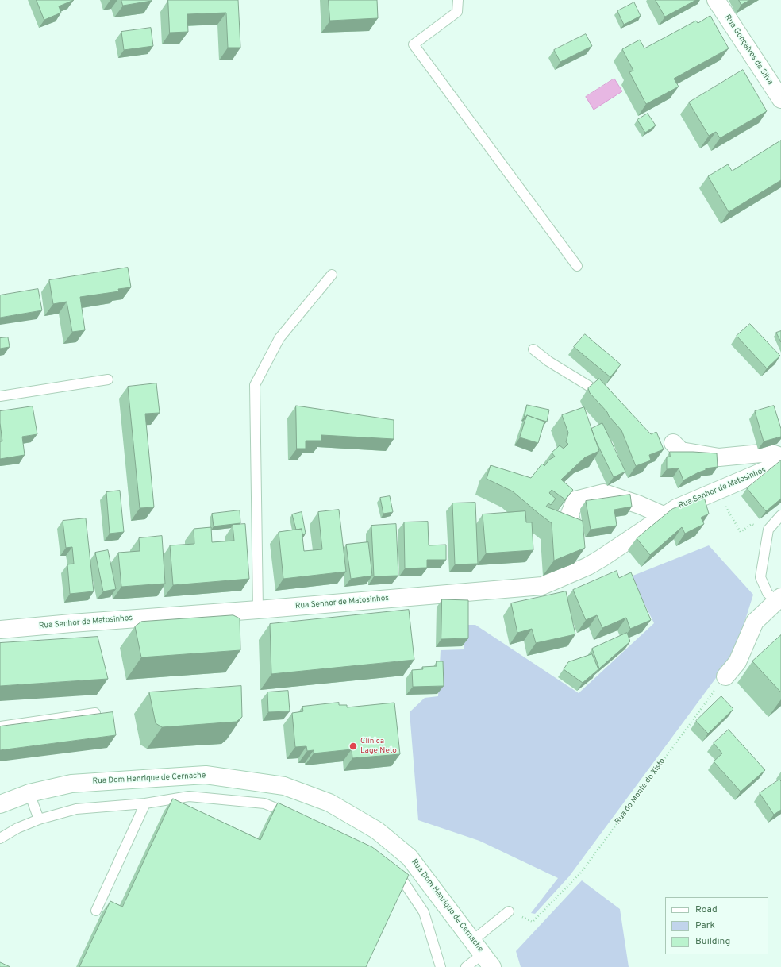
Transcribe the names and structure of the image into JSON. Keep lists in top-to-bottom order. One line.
{"streets":{"street":["Rua Gonçalves da Silva","Rua Senhor de Matosinhos","Rua Dom Henrique de Cernache"],"path":["Rua do Monte do Xisto"]},"places":["Clínica Lage Neto"],"legend":["Road","Park","Building"]}
